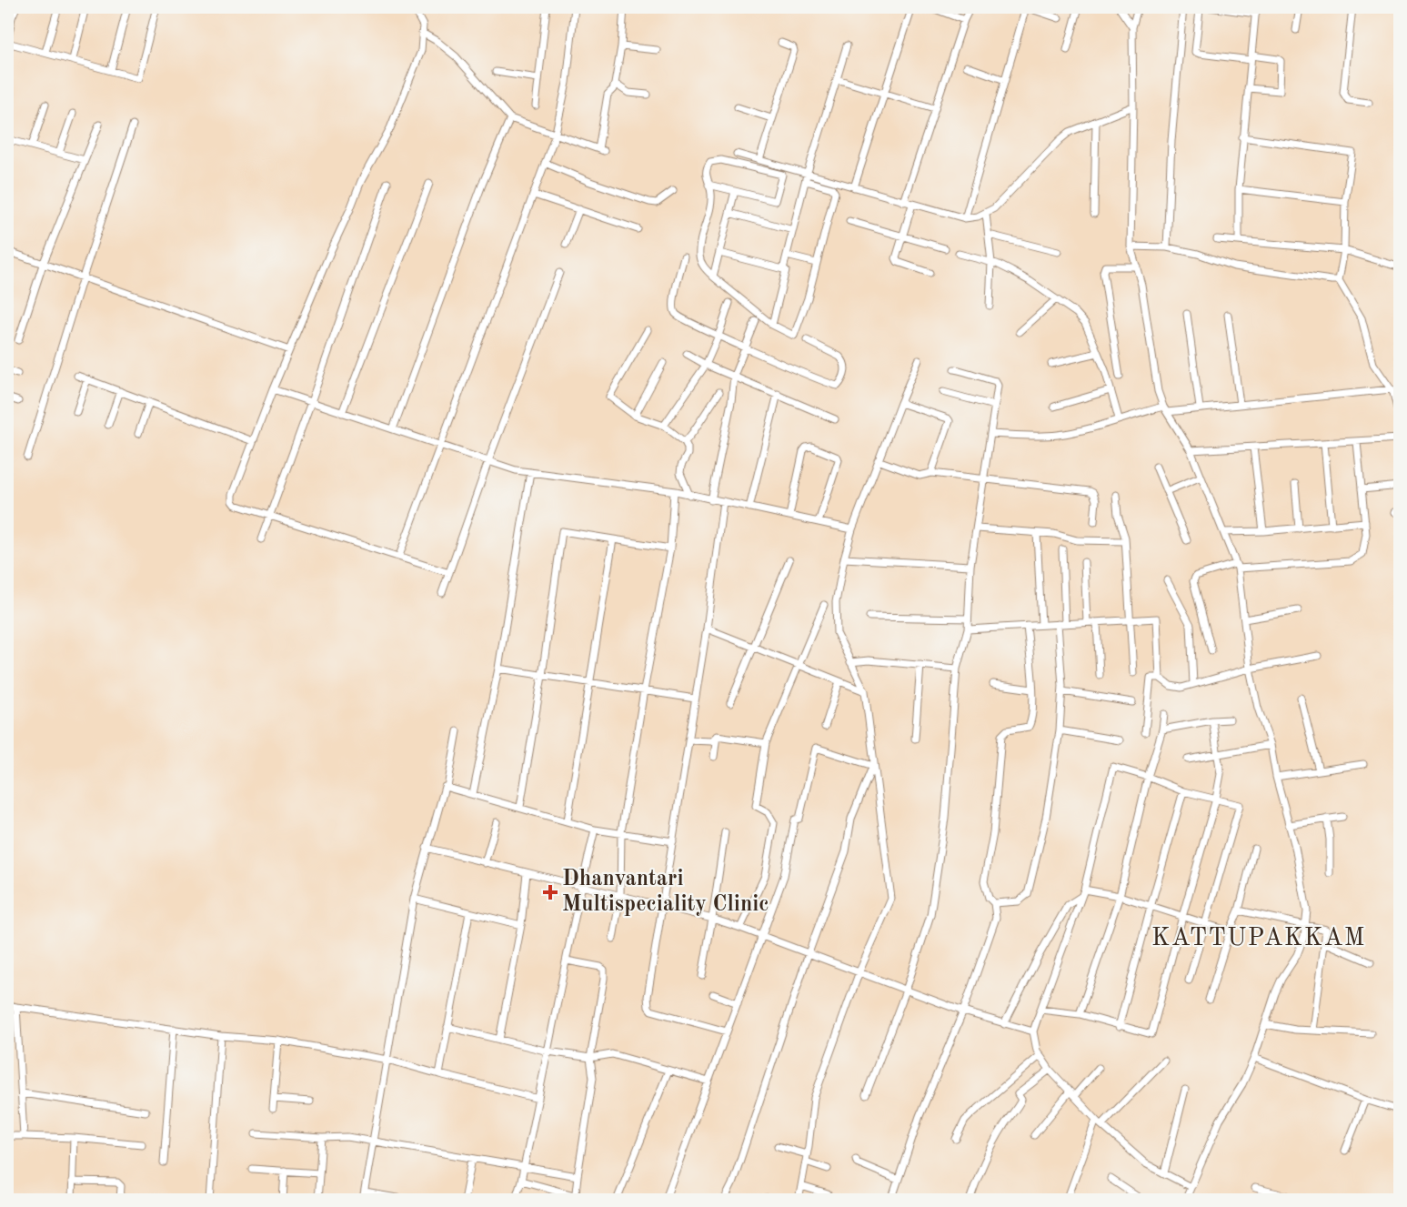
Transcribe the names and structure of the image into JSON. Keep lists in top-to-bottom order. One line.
{"districts":["KATTUPAKKAM"],"places":{"health":["Dhanvantari Multispeciality Clinic"]}}
